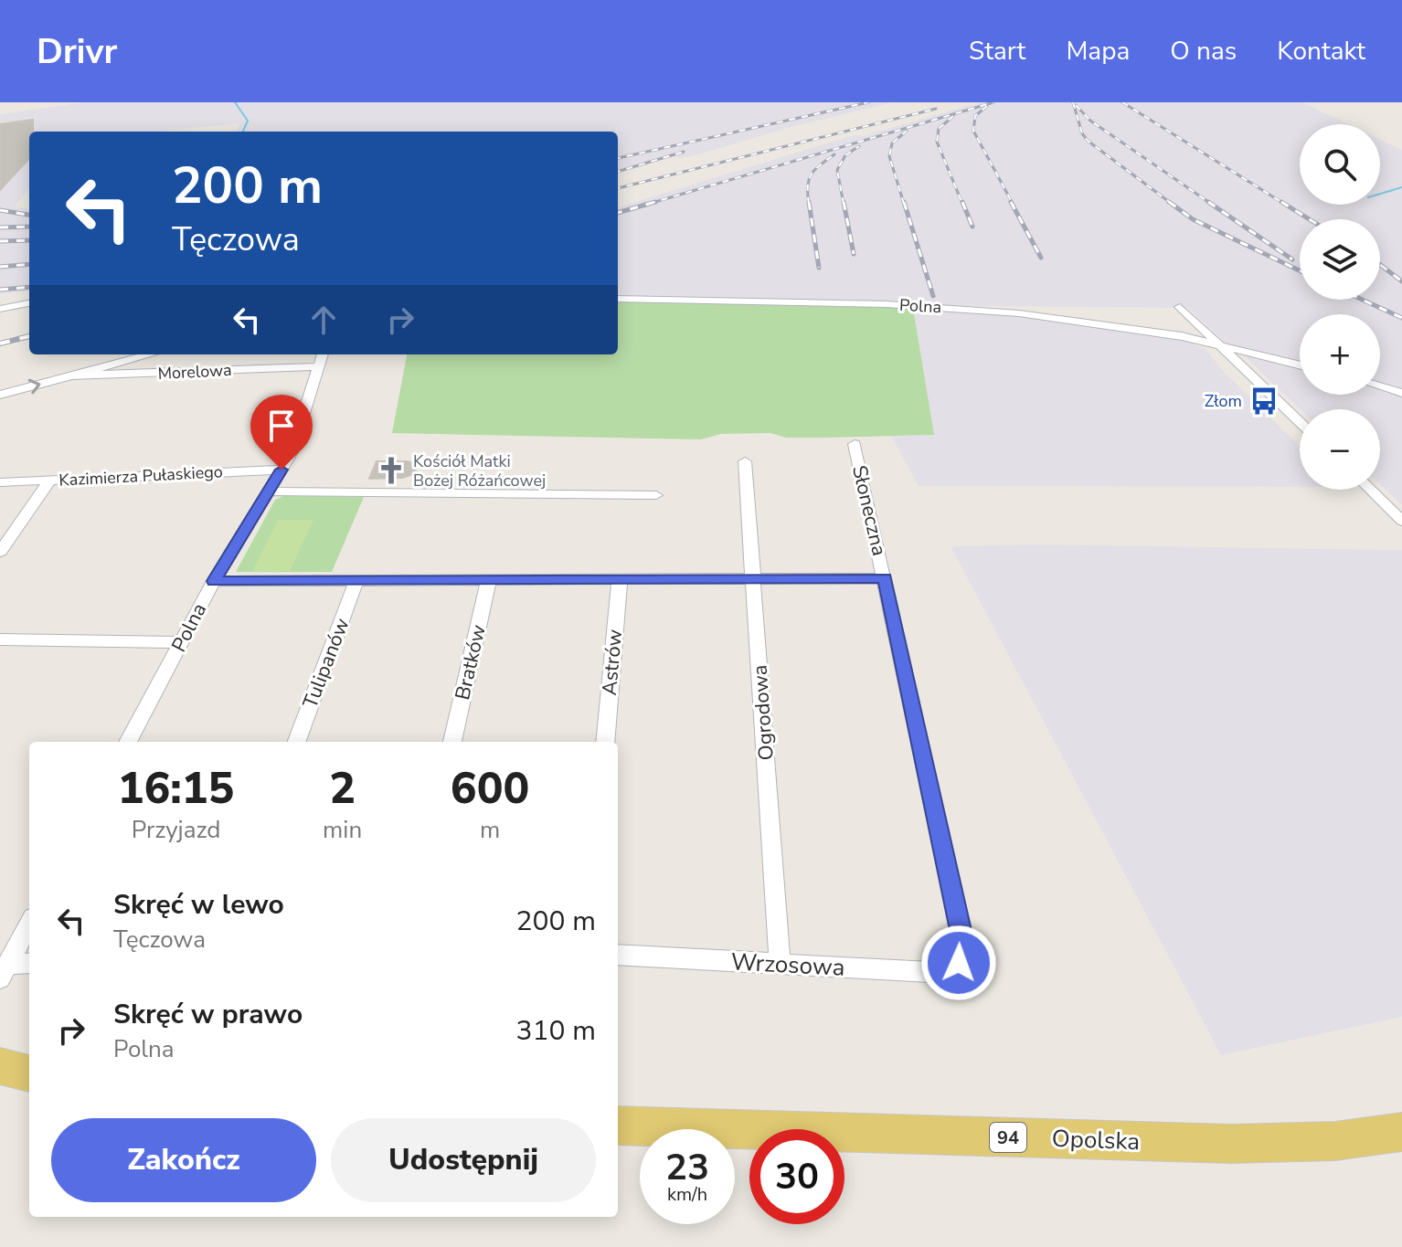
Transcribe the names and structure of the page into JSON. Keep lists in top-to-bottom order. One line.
{"streets":{"main road":["94","Opolska"],"street":["Polna","Morelowa","Kazimierza Pułaskiego","Słoneczna","Bratków","Astrów","Tulipanów","Ogrodowa","Wrzosowa"]},"crossings":[["Polna","Morelowa"],["Polna","Kazimierza Pułaskiego"],["Słoneczna","Wrzosowa"],["Ogrodowa","Wrzosowa"]],"places":{"bus stop":["Złom"],"church":["Kościół Matki Bożej Różańcowej"]},"page":{"header":"Drivr","nav":["Start","Mapa","O nas","Kontakt"],"map_buttons":["+","−"],"turn":["200 m","Tęczowa"],"eta":["16:15","Przyjazd","2","min","600","m"],"list":[{"name":"Skręć w lewo","note":"Tęczowa","value":"200 m"},{"name":"Skręć w prawo","note":"Polna","value":"310 m"}],"buttons":["Zakończ","Udostępnij"],"speed":"23 km/h","limit":"30"}}
